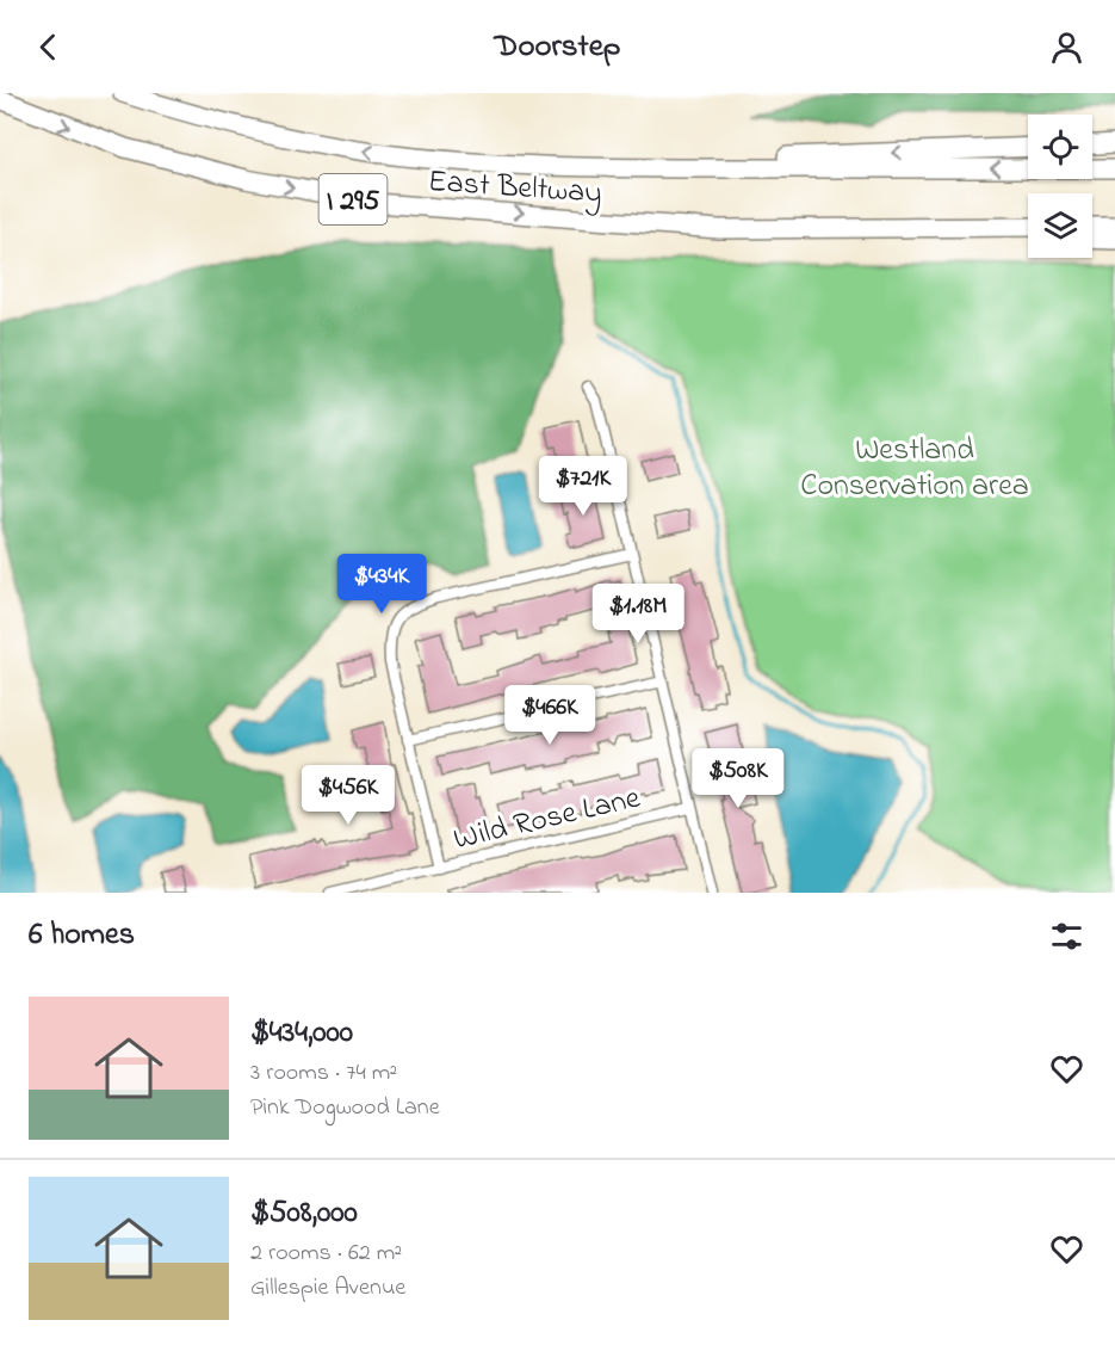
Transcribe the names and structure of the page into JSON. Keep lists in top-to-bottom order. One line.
{"streets":{"highway":["East Beltway","I 295"],"street":["Wild Rose Lane"]},"parks":["Westland Conservation area"],"page":{"header":"Doorstep","price":["$721K","$434K","$1.18M","$466K","$508K","$456K"],"heading":"6 homes","list":[{"name":"$434,000","note":"3 rooms · 74 m² · Pink Dogwood Lane"},{"name":"$508,000","note":"2 rooms · 62 m² · Gillespie Avenue"}]}}
